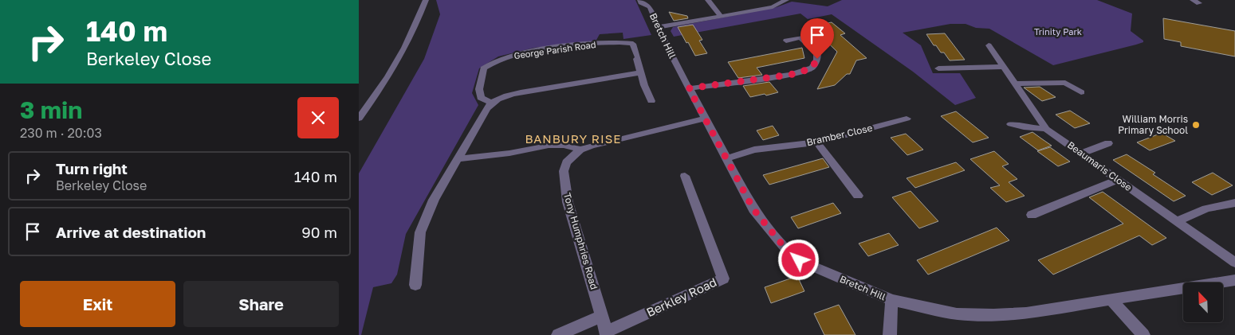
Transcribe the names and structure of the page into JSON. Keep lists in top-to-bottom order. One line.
{"streets":{"street":["Bretch Hill","George Parish Road","Bramber Close","Beaumaris Close","Tony Humphries Road","Berkley Road"]},"crossings":[["Bretch Hill","Bramber Close"],["Tony Humphries Road","Berkley Road"]],"districts":["BANBURY RISE"],"parks":["Trinity Park"],"places":["William Morris Primary School"],"north":"top left","page":{"turn":["140 m","Berkeley Close"],"heading":["3 min","230 m · 20:03"],"list":[{"name":"Turn right","note":"Berkeley Close","value":"140 m"},{"name":"Arrive at destination","value":"90 m"}],"buttons":["Exit","Share"]}}
